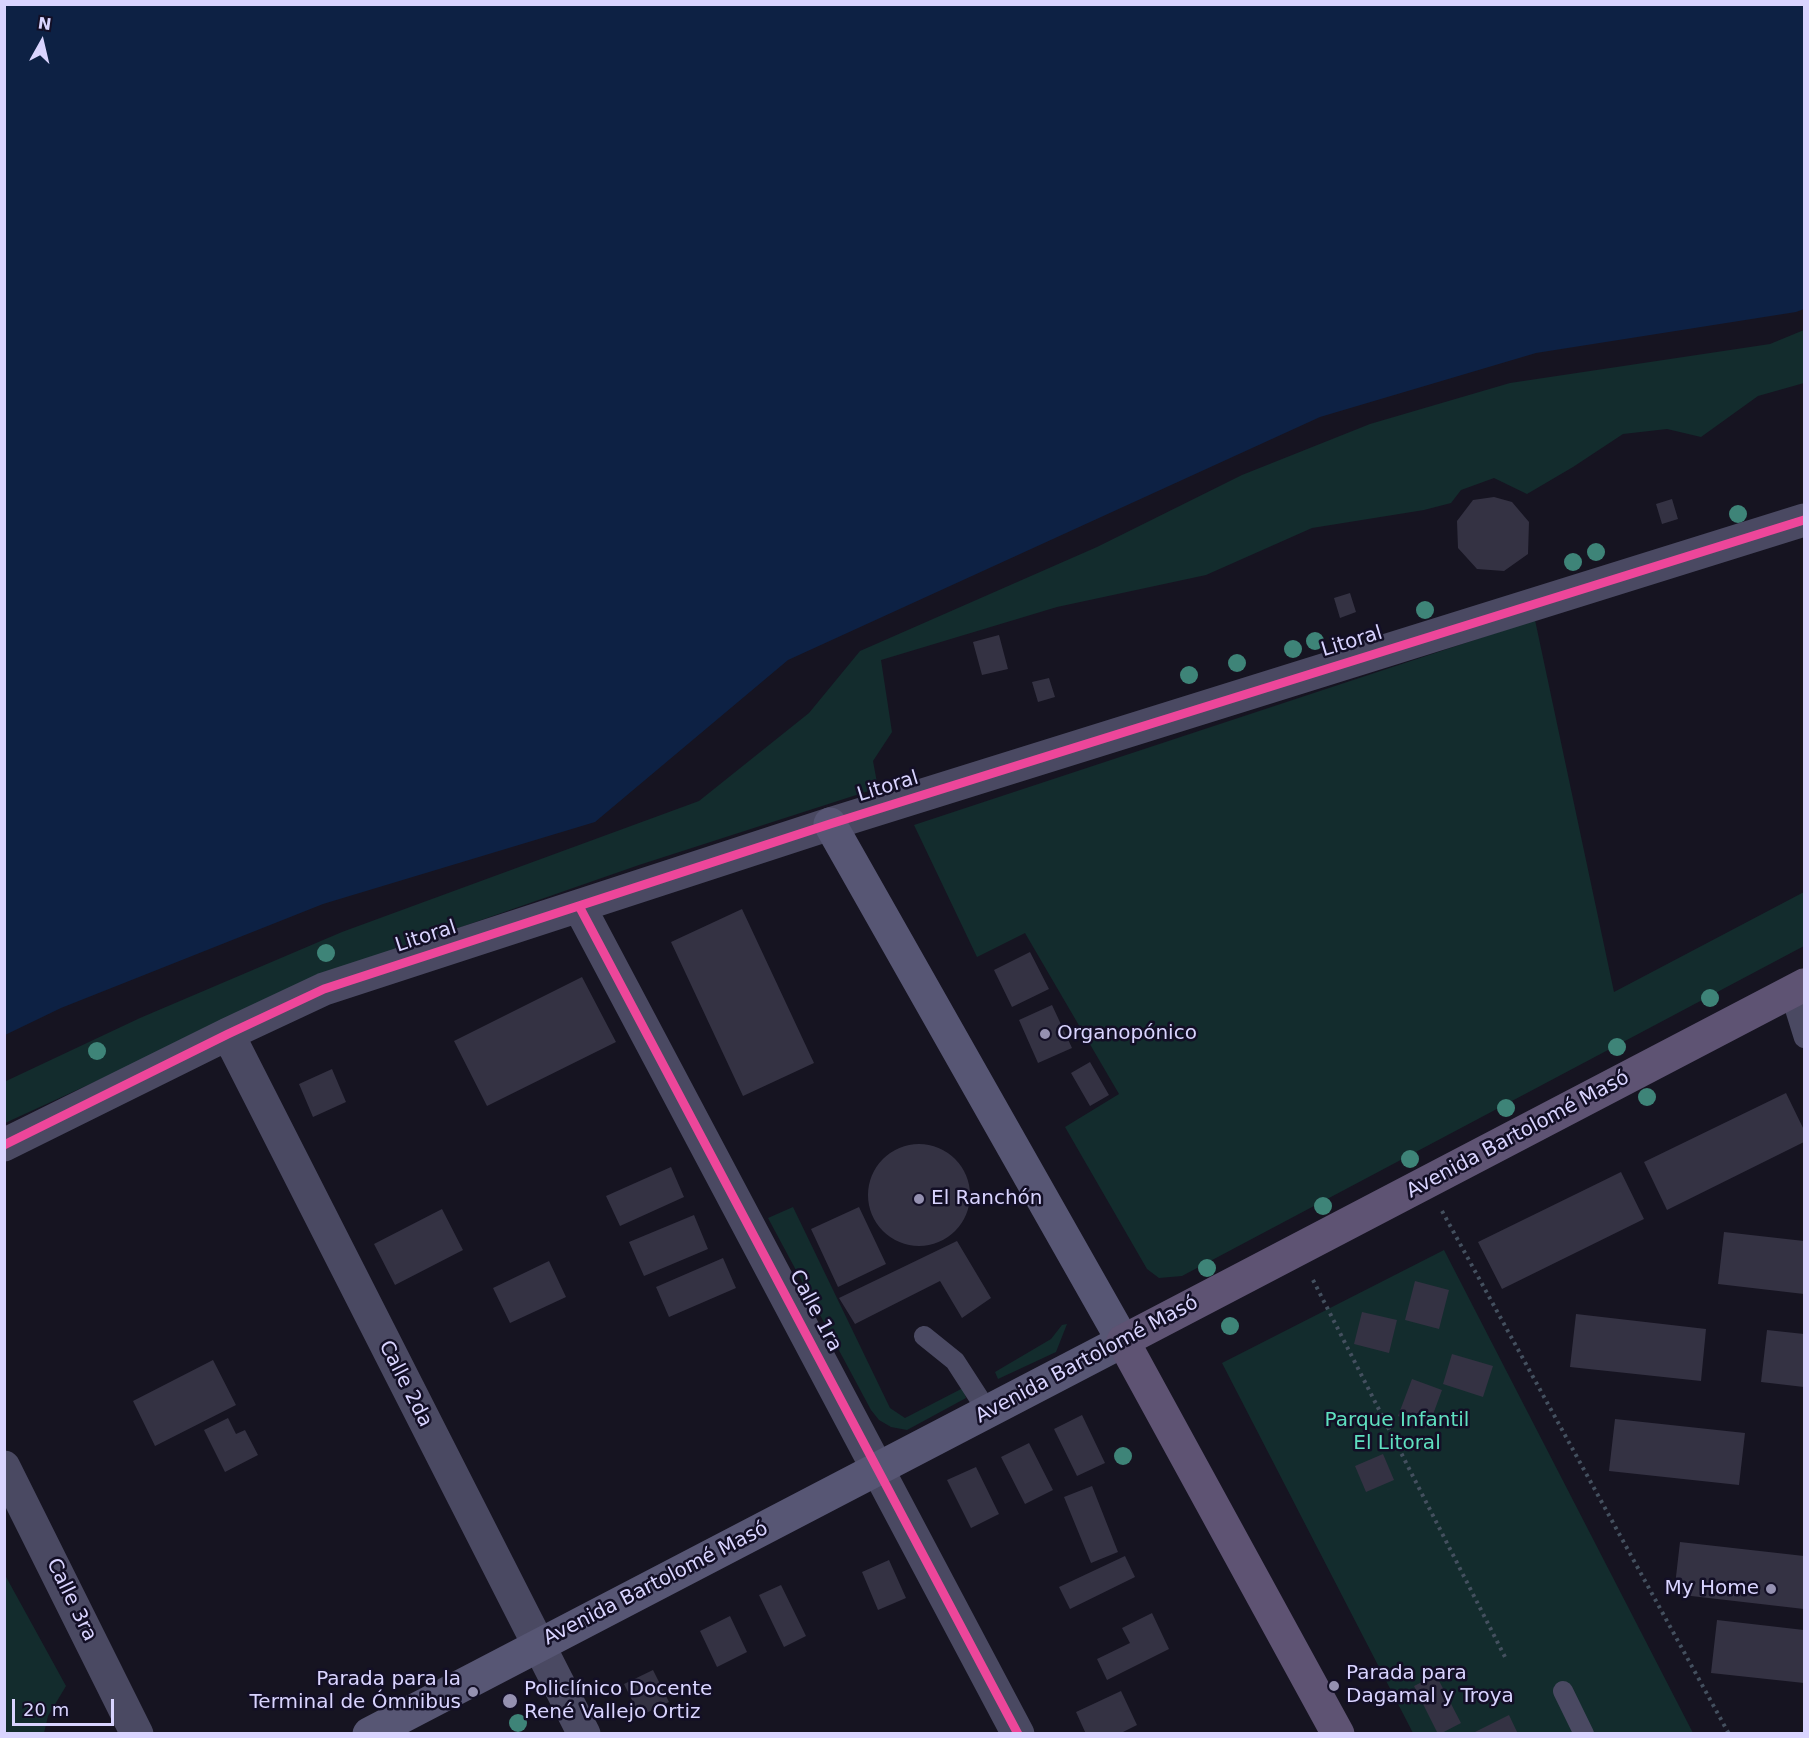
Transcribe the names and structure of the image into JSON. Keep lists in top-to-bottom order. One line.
{"streets":{"main road":["Avenida Bartolomé Masó"],"street":["Litoral","Calle 1ra","Calle 2da","Calle 3ra"]},"crossings":[["Litoral","Calle 1ra"],["Litoral","Calle 2da"],["Avenida Bartolomé Masó","Calle 1ra"],["Avenida Bartolomé Masó","Calle 2da"]],"parks":["Parque Infantil El Litoral"],"places":["Organopónico","El Ranchón","My Home","Parada para Dagamal y Troya","Parada para la Terminal de Ómnibus","Policlínico Docente René Vallejo Ortiz"],"scale_bar":"20 m","north":"top"}
